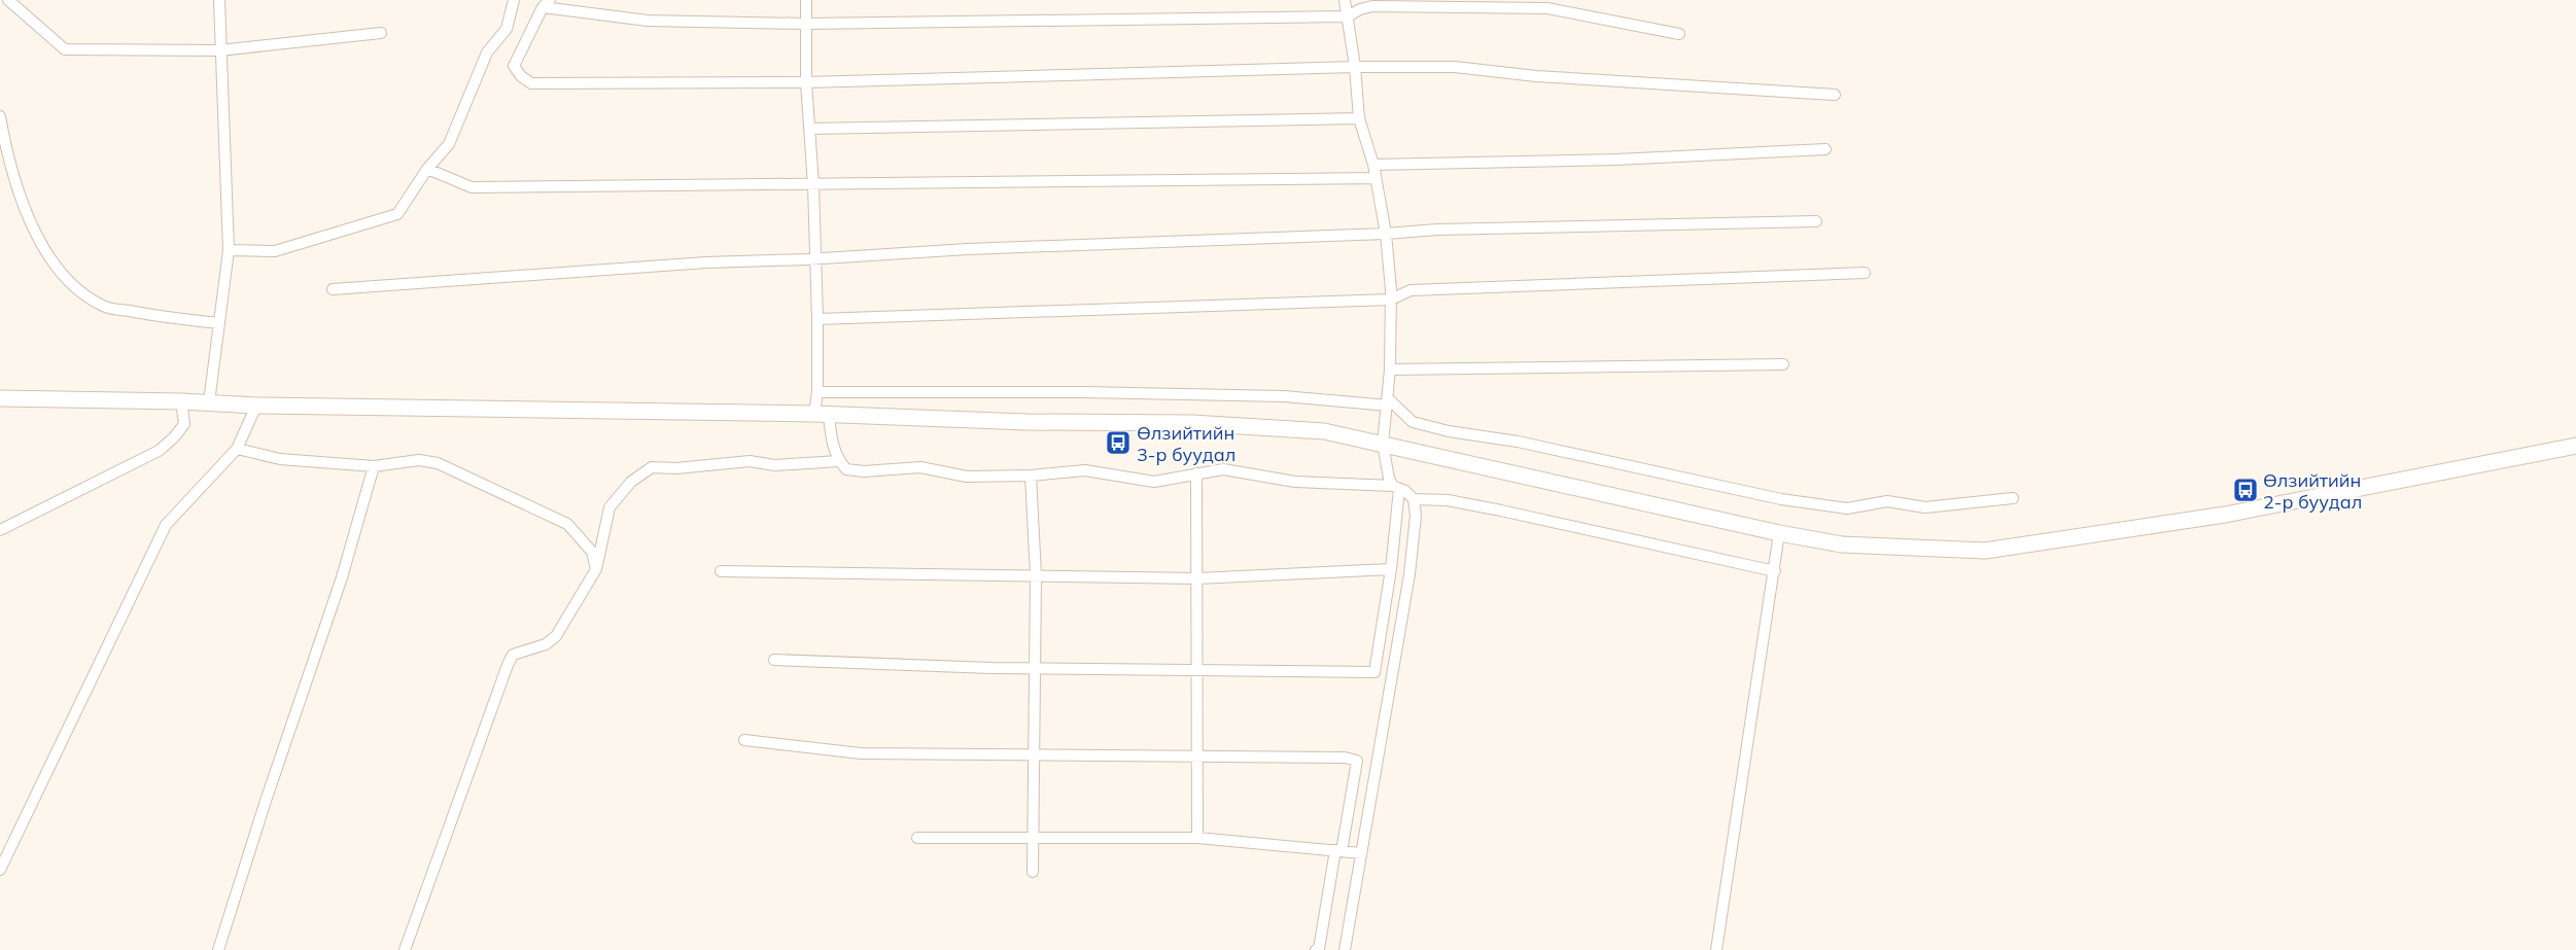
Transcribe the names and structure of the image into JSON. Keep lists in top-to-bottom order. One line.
{"places":{"bus stop":["Өлзийтийн 3-р буудал","Өлзийтийн 2-р буудал"]}}
